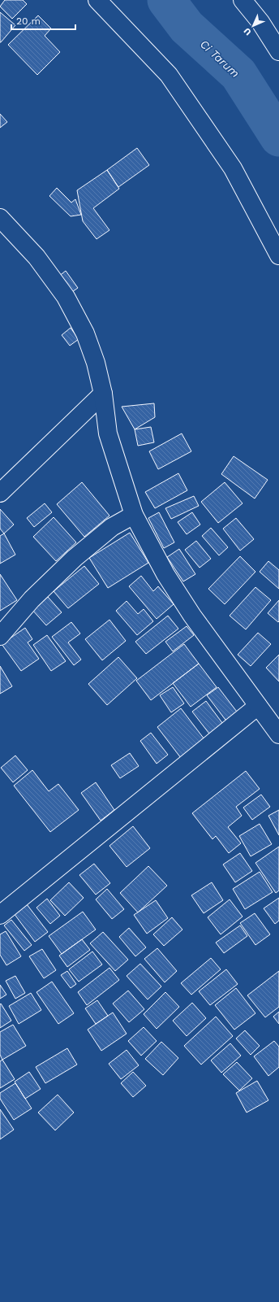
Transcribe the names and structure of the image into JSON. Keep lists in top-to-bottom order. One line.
{"water":["Ci Tarum"],"scale_bar":"20 m","north":"bottom left"}
